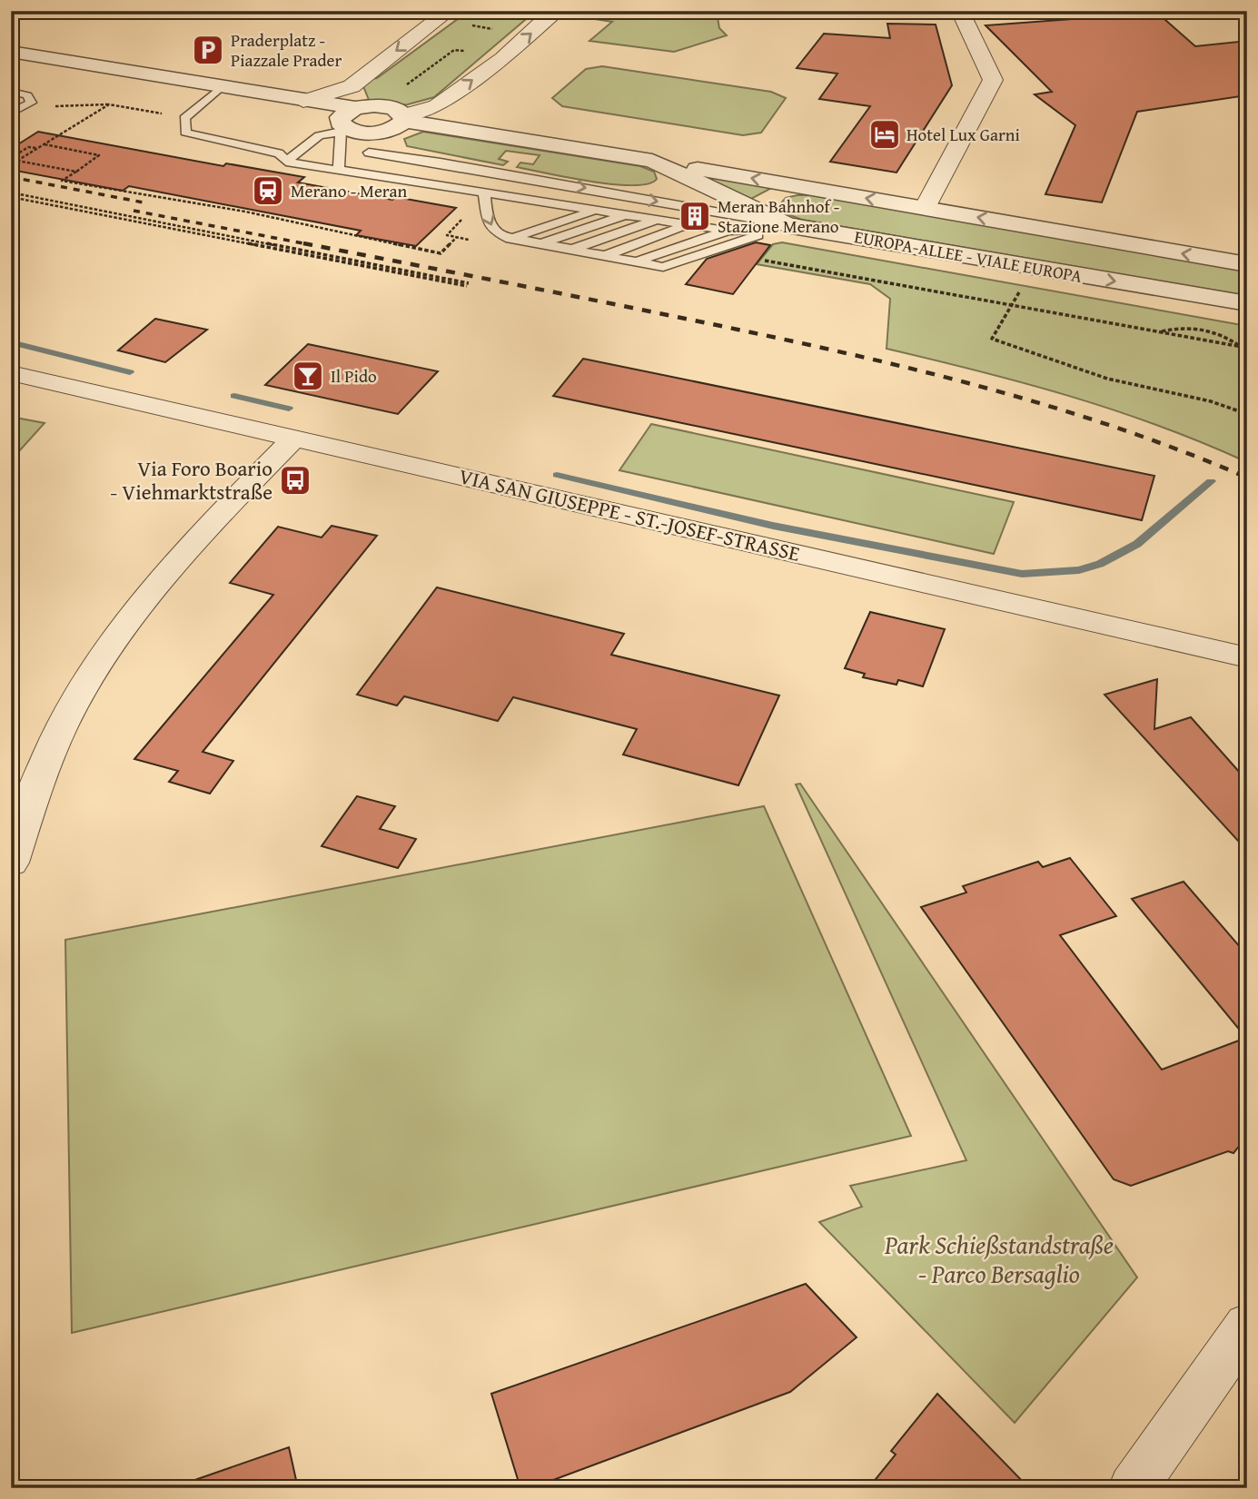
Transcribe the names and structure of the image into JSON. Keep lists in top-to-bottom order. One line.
{"streets":{"street":["EUROPA-ALLEE - VIALE EUROPA","VIA SAN GIUSEPPE - ST.-JOSEF-STRASSE"]},"parks":["Park Schießstandstraße - Parco Bersaglio"],"places":{"parking":["Praderplatz - Piazzale Prader"],"hotel":["Hotel Lux Garni"],"station":["Merano - Meran"],"building":["Meran Bahnhof - Stazione Merano"],"bar":["Il Pido"],"bus stop":["Via Foro Boario - Viehmarktstraße"]}}
